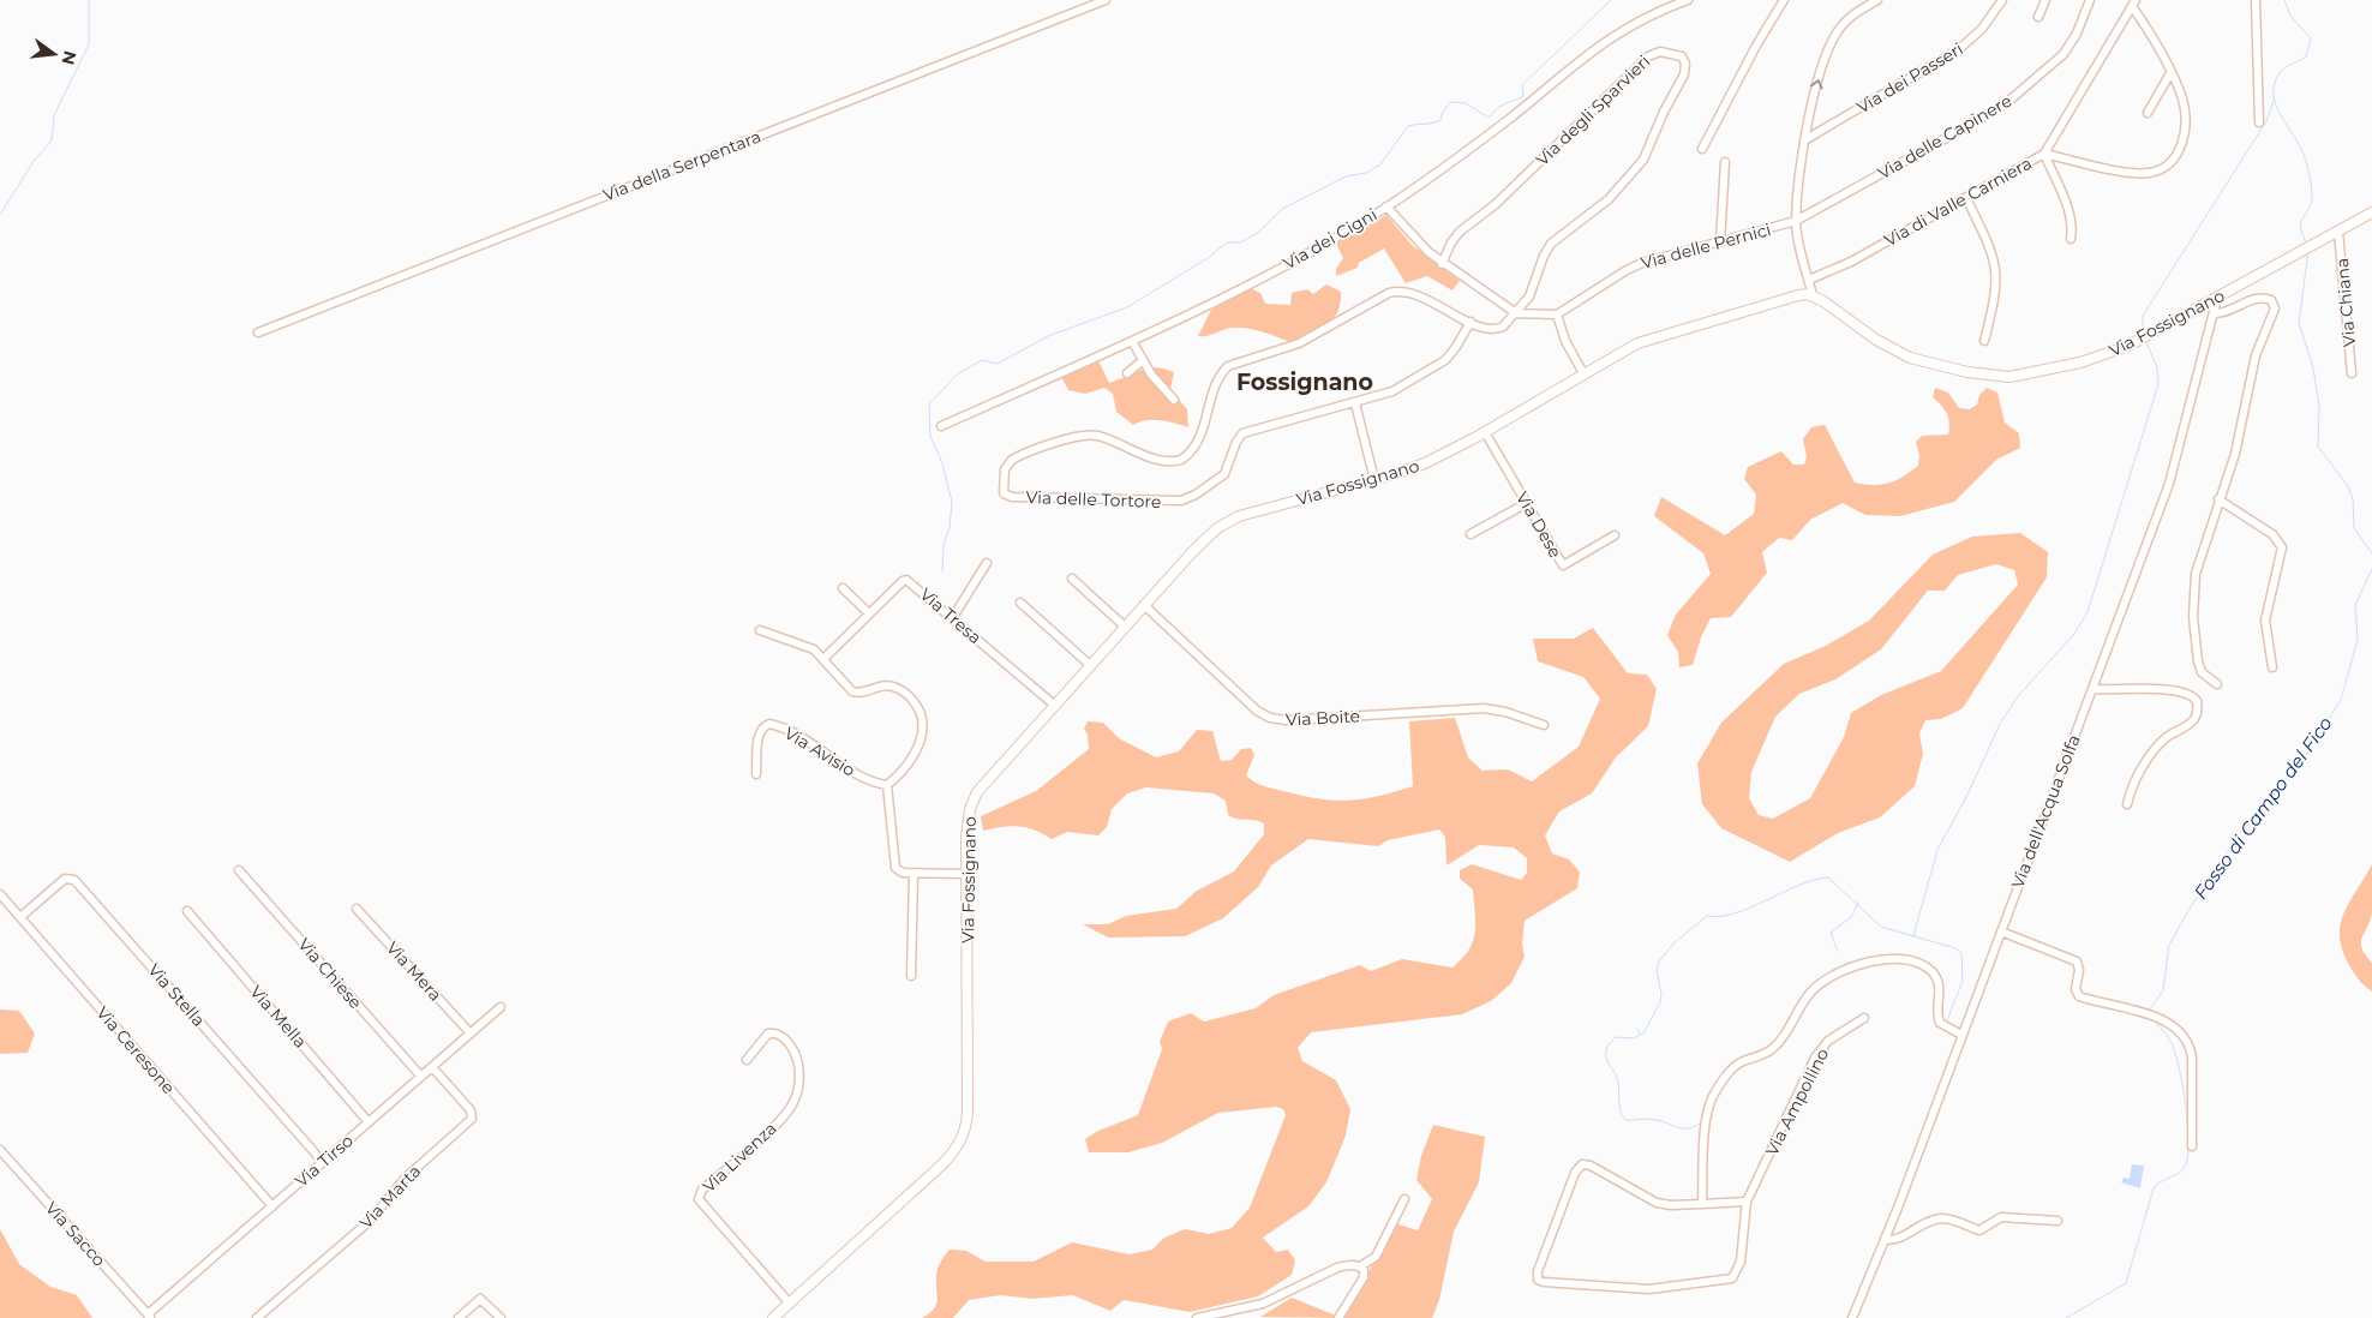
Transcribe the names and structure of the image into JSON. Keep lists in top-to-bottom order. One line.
{"streets":{"street":["Via dei Passeri","Via degli Sparvieri","Via delle Capinere","Via della Serpentara","Via di Valle Carniera","Via dei Cigni","Via delle Pernici","Via Chiana","Via Fossignano","Via delle Tortore","Via Dese","Via Tresa","Via Boite","Via Avisio","Via dell'Acqua Solfa","Via Mera","Via Chiese","Via Stella","Via Mella","Via Ceresone","Via Ampollino","Via Livenza","Via Tirso","Via Marta","Via Sacco"]},"crossings":[["Via degli Sparvieri","Via delle Tortore"],["Via delle Capinere","Via delle Pernici"],["Via Chiana","Via Fossignano"],["Via Fossignano","Via Dese"],["Via Fossignano","Via Tresa"],["Via Fossignano","Via Boite"],["Via Fossignano","Via dell'Acqua Solfa"],["Via Fossignano","Via Livenza"],["Via Mera","Via Tirso"],["Via Chiese","Via Tirso"],["Via Stella","Via Ceresone"],["Via Stella","Via Tirso"],["Via Mella","Via Tirso"],["Via Ceresone","Via Tirso"],["Via Tirso","Via Marta"],["Via Tirso","Via Sacco"]],"districts":["Fossignano"],"water":["Fosso di Campo del Fico"],"north":"right"}
